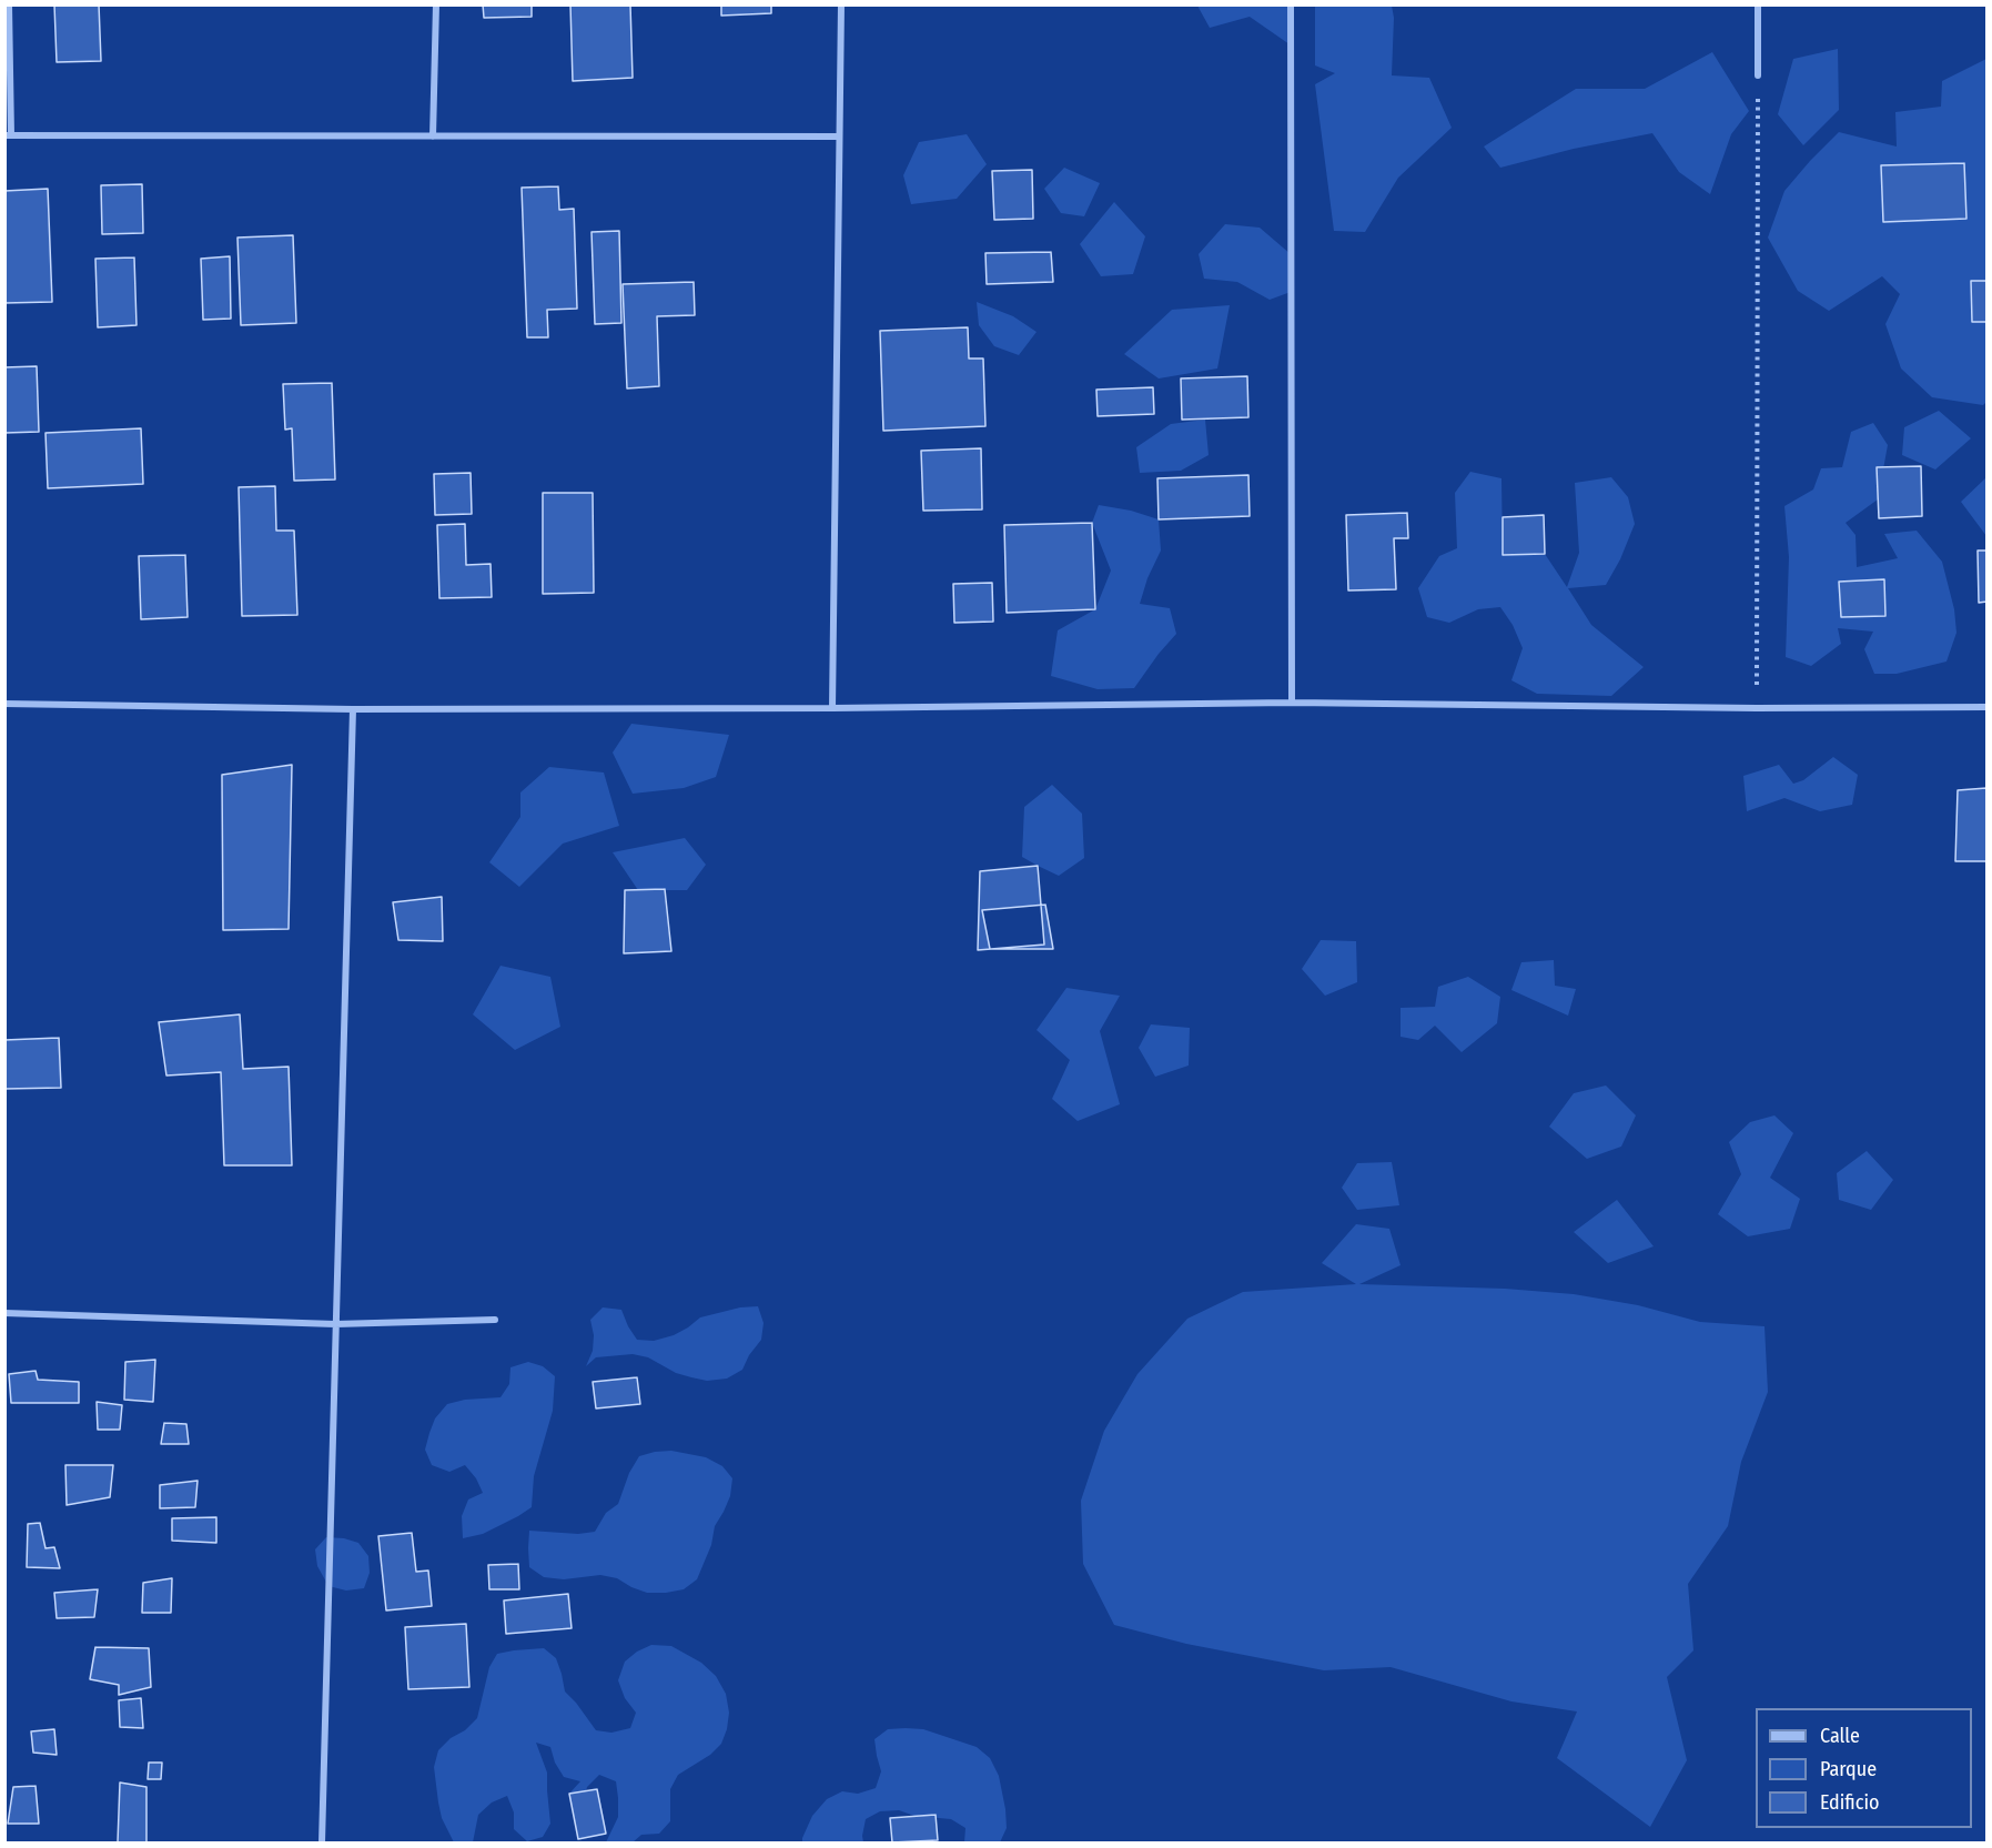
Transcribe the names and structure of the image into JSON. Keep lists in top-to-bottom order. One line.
{"legend":["Calle","Parque","Edificio"]}
